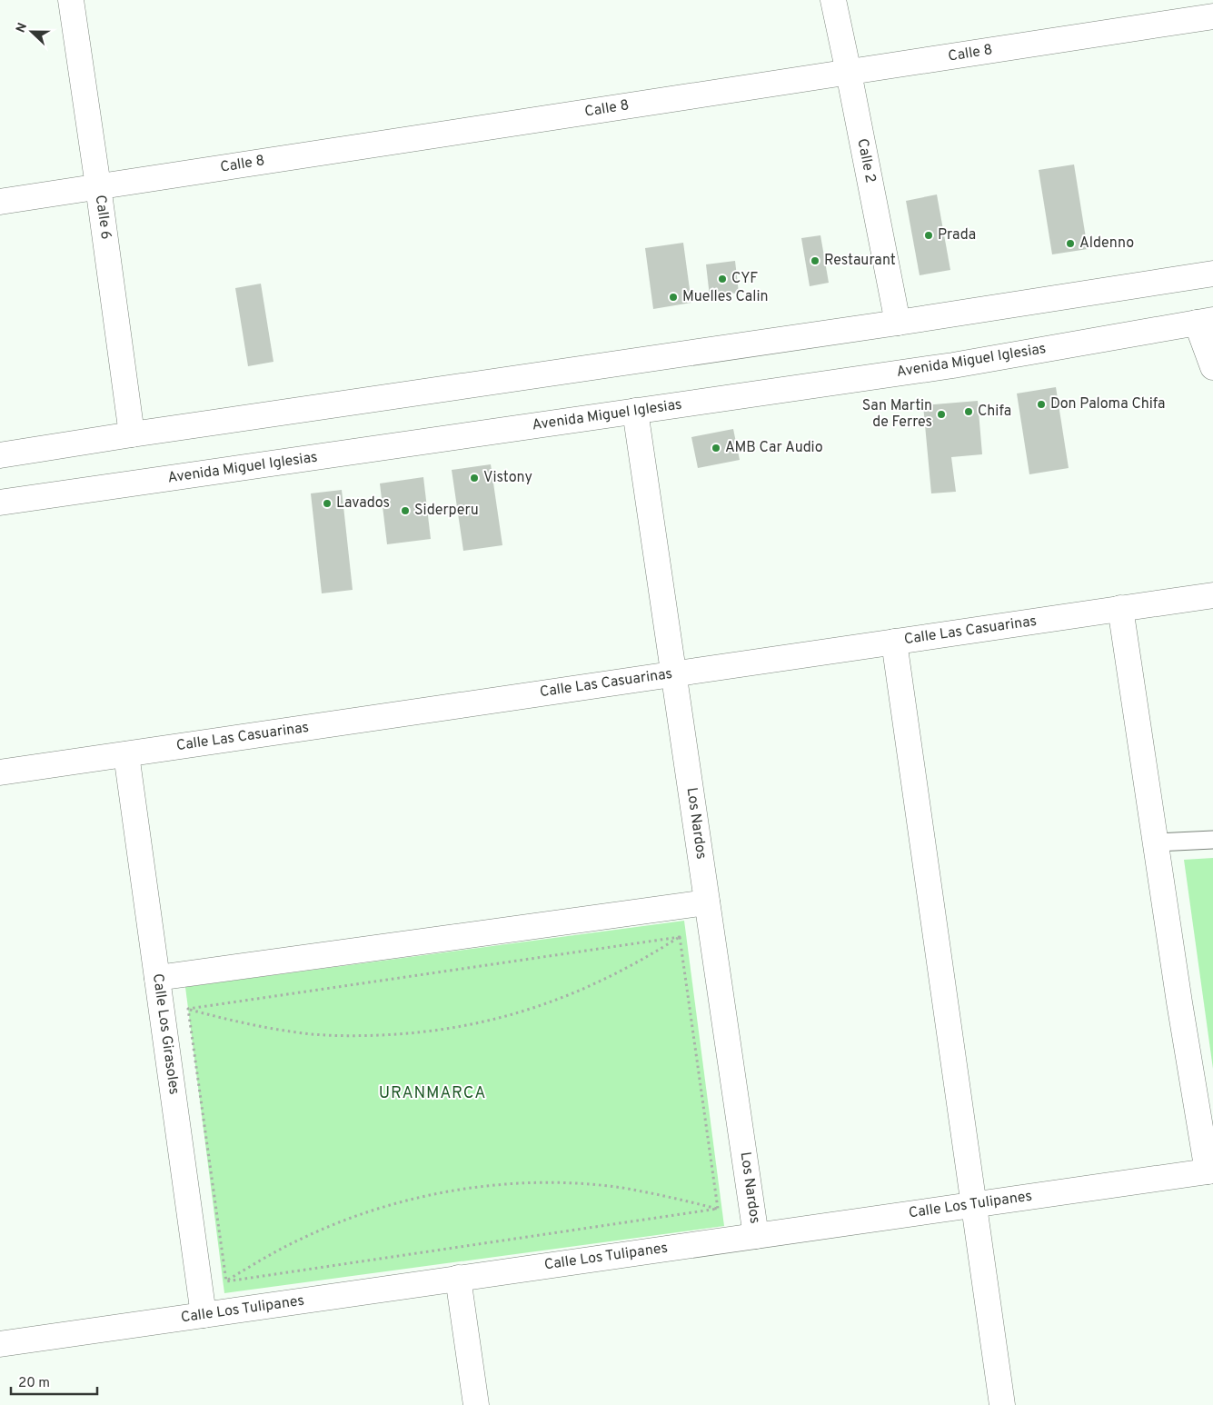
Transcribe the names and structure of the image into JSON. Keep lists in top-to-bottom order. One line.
{"streets":{"street":["Calle 8","Calle 2","Calle 6","Avenida Miguel Iglesias","Calle Las Casuarinas","Los Nardos","Calle Los Girasoles","Calle Los Tulipanes"]},"crossings":[["Calle 8","Calle 2"],["Calle 8","Calle 6"],["Avenida Miguel Iglesias","Los Nardos"],["Calle Las Casuarinas","Los Nardos"],["Calle Las Casuarinas","Calle Los Girasoles"],["Los Nardos","Calle Los Tulipanes"],["Calle Los Girasoles","Calle Los Tulipanes"]],"districts":["URANMARCA"],"places":["Prada","Aldenno","Restaurant","CYF","Muelles Calin","Don Paloma Chifa","Chifa","San Martin de Ferres","AMB Car Audio","Vistony","Lavados","Siderperu"],"scale_bar":"20 m","north":"left"}
